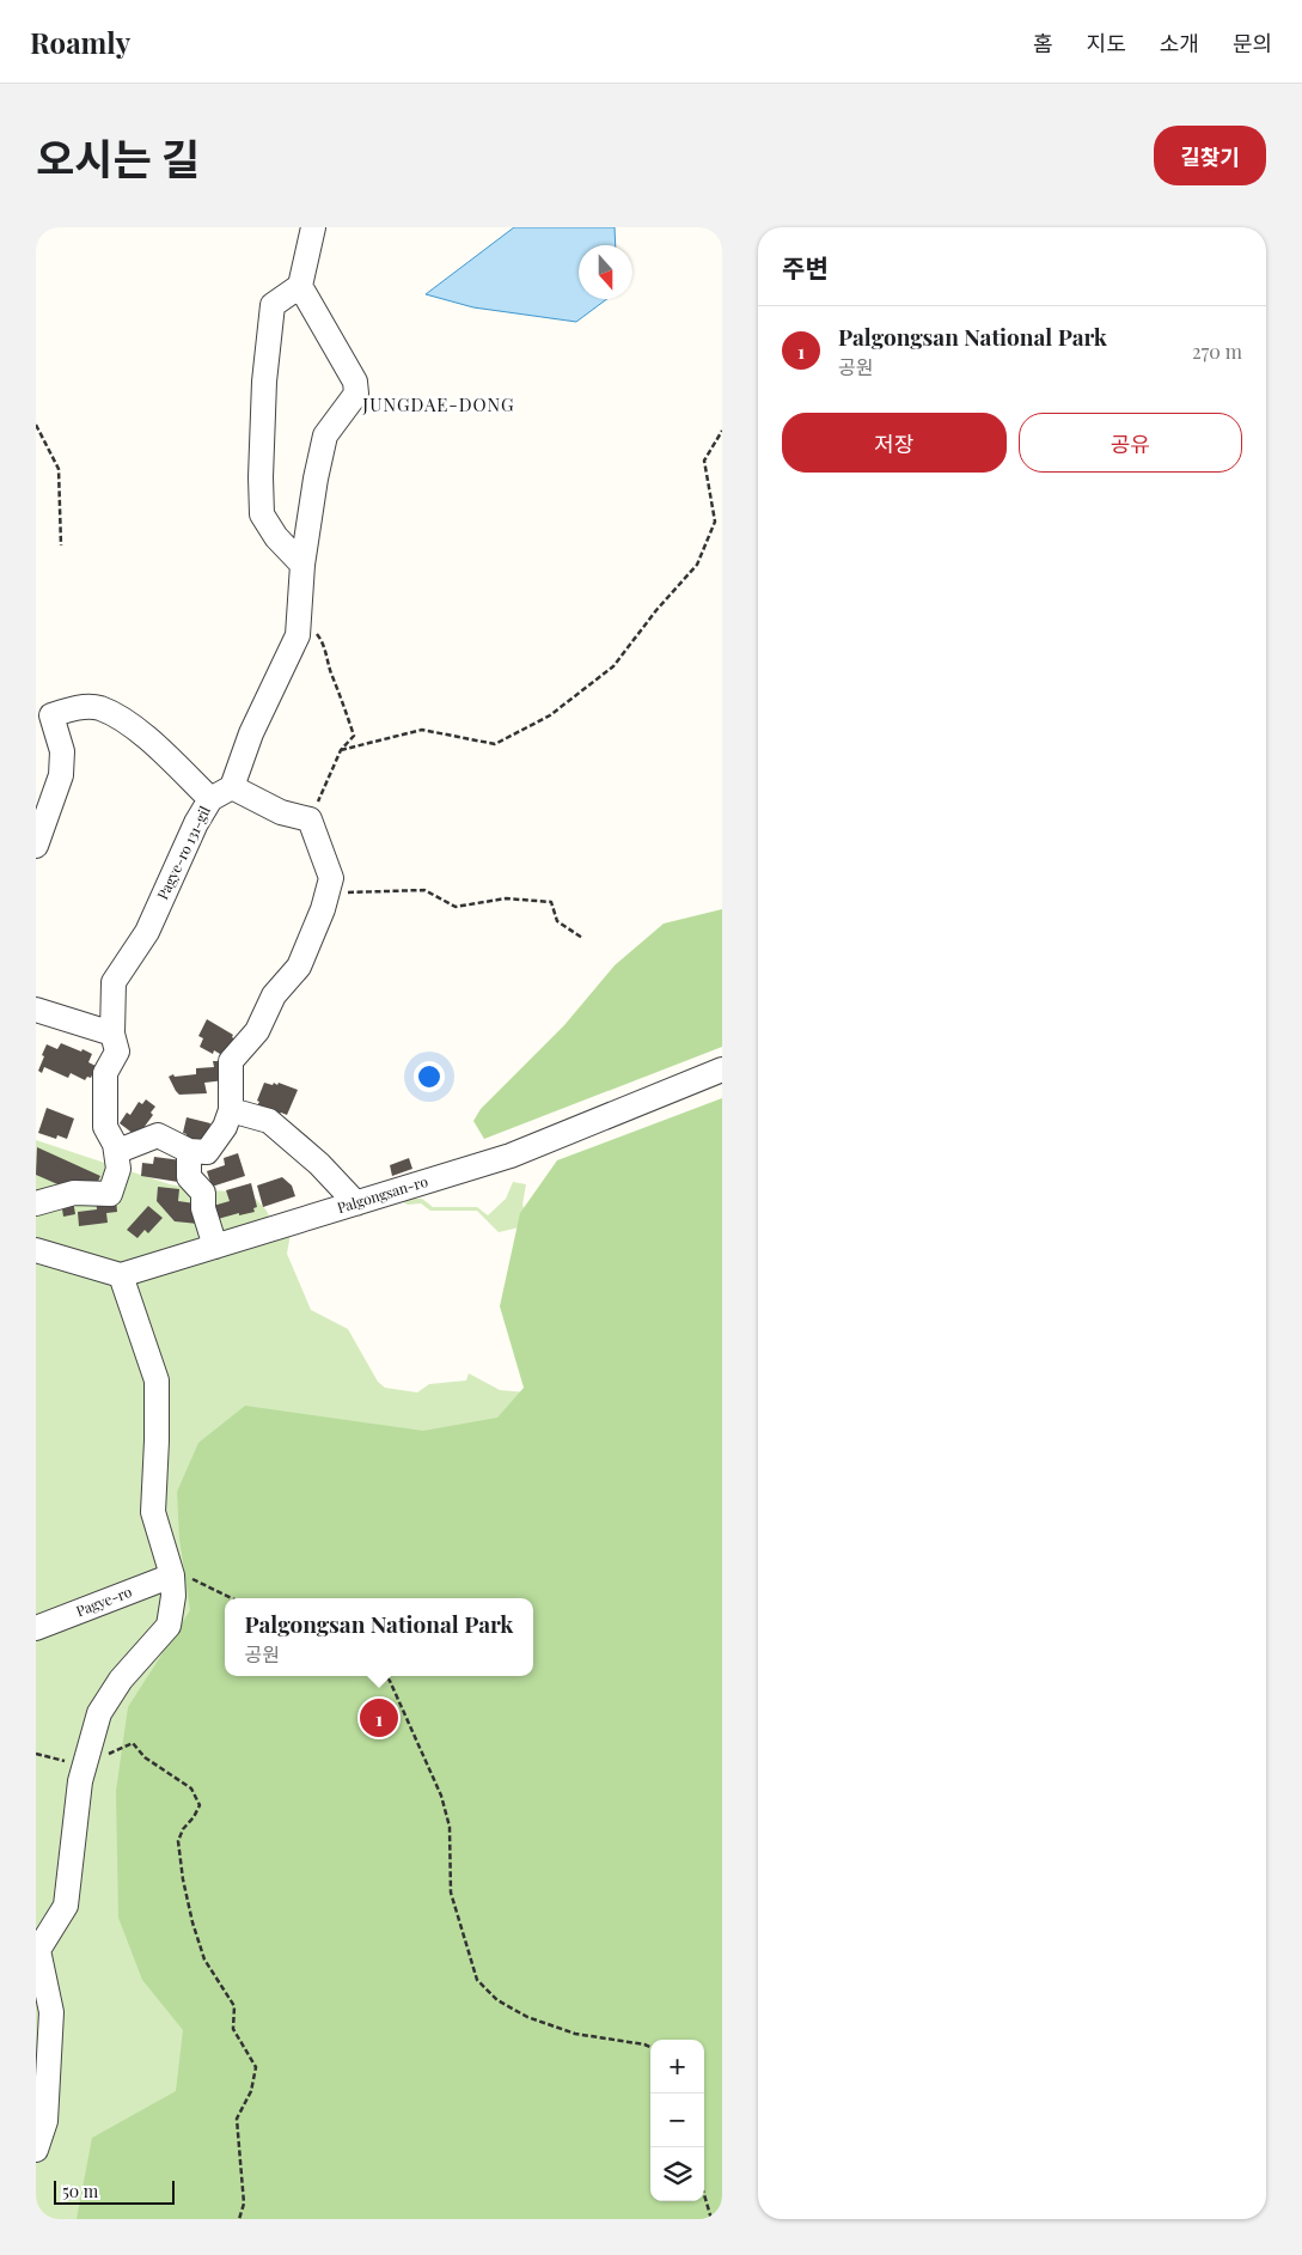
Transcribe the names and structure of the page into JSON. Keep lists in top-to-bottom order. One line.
{"streets":{"street":["Pagye-ro 131-gil","Palgongsan-ro","Pagye-ro"]},"districts":["JUNGDAE-DONG"],"scale_bar":"50 m","north":"bottom","page":{"header":"Roamly","nav":["홈","지도","소개","문의"],"title":"오시는 길","buttons":["길찾기",["저장","공유"]],"heading":"주변","list":[{"mark":"1","name":"Palgongsan National Park","note":"공원","value":"270 m"}],"popup":["Palgongsan National Park","공원"],"pins":"1","map_buttons":["+","−"],"scale":"50 m"}}
